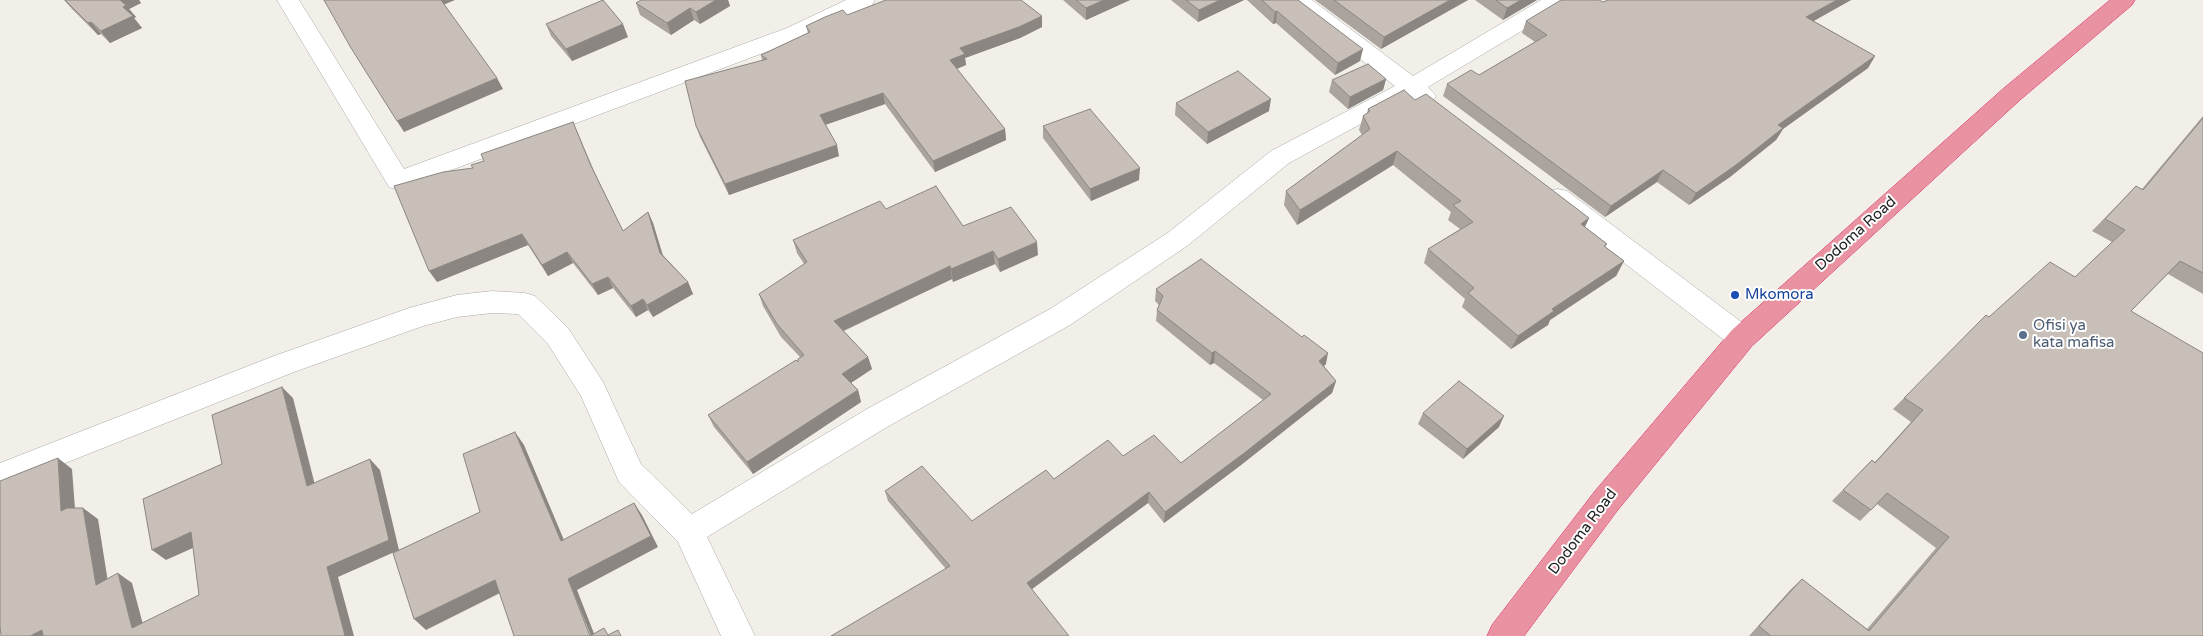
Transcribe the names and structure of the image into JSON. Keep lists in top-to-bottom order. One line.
{"streets":{"highway":["Dodoma Road"]},"places":["Mkomora","Ofisi ya kata mafisa"]}
